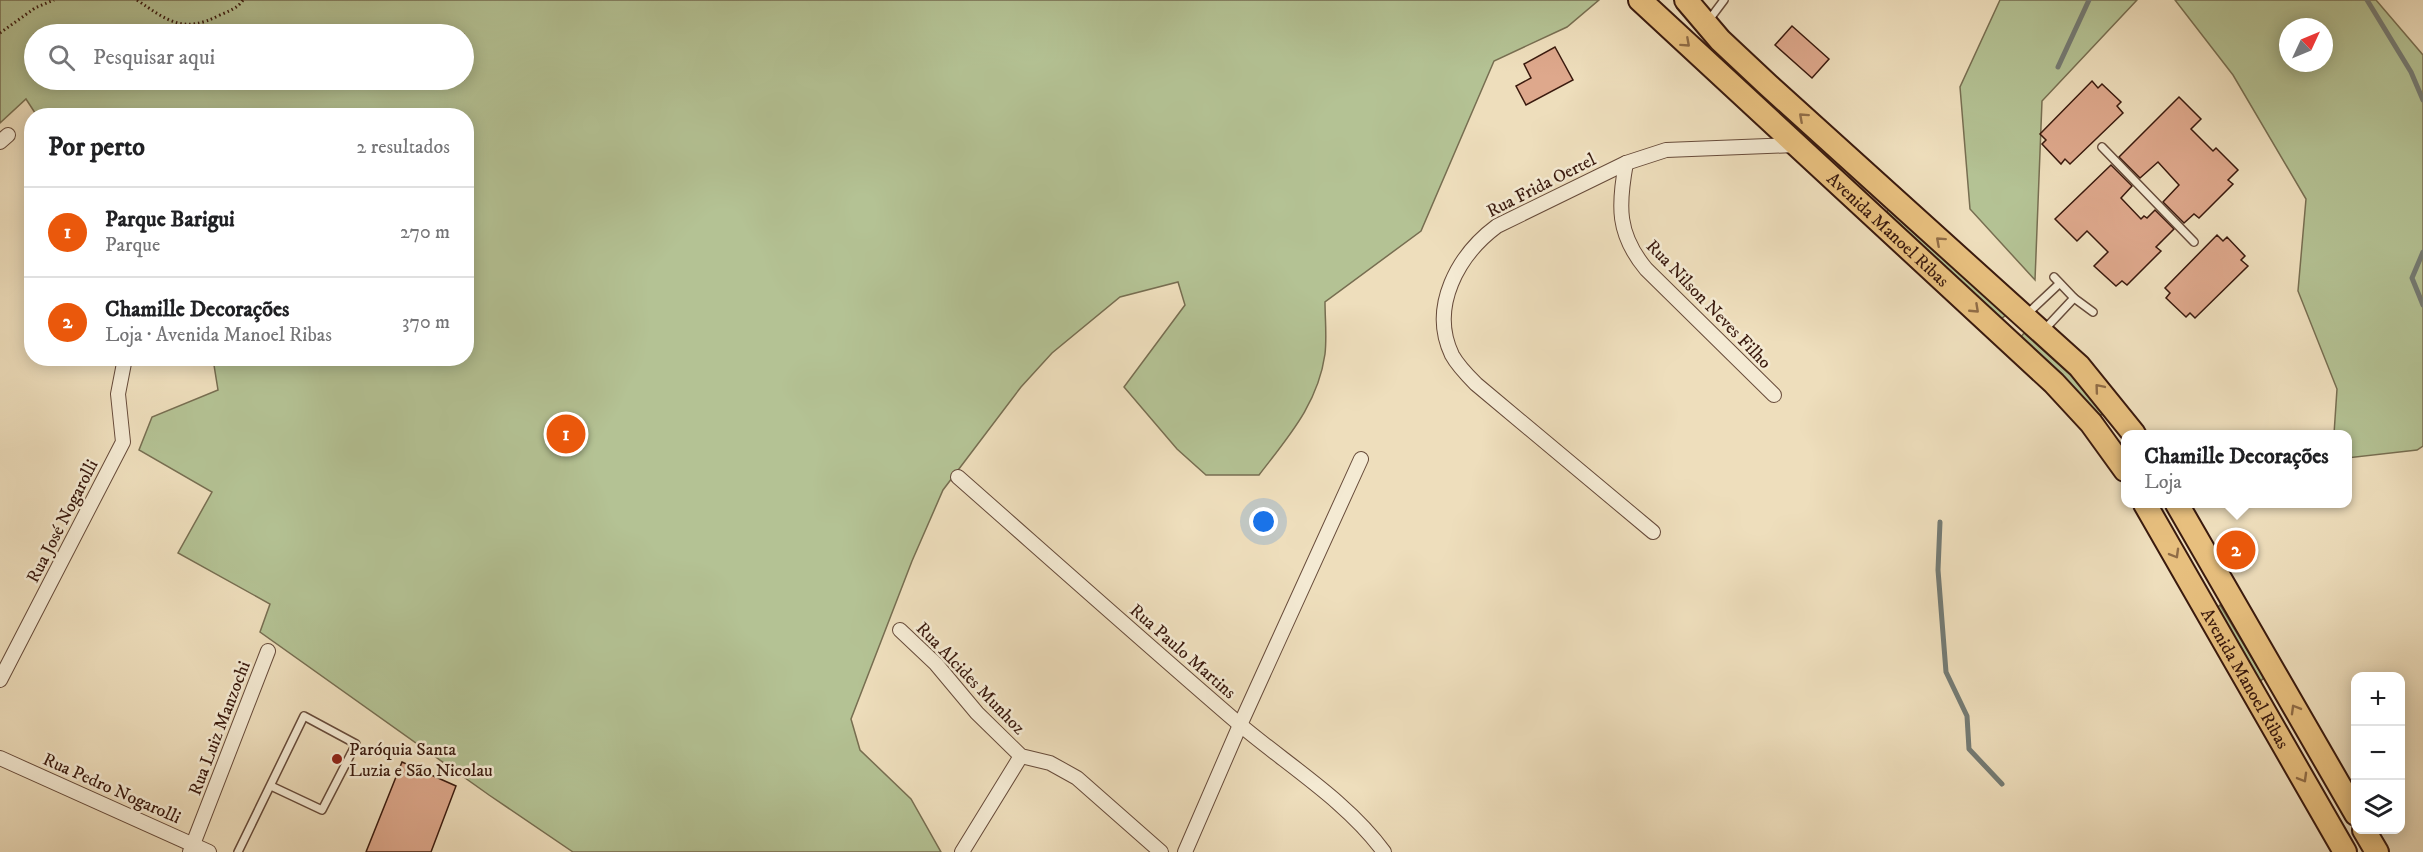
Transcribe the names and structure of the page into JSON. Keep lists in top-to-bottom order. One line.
{"streets":{"main road":["Avenida Manoel Ribas"],"street":["Rua Frida Oertel","Rua Nilson Neves Filho","Rua José Nogarolli","Rua Paulo Martins","Rua Alcides Munhoz","Rua Luiz Manzochi","Rua Pedro Nogarolli"]},"crossings":[["Rua Frida Oertel","Avenida Manoel Ribas"],["Rua Frida Oertel","Rua Nilson Neves Filho"],["Rua Luiz Manzochi","Rua Pedro Nogarolli"]],"places":["Paróquia Santa Luzia e São Nicolau"],"north":"top right","page":{"search":"Pesquisar aqui","heading":["Por perto","2 resultados"],"list":[{"mark":"1","name":"Parque Barigui","note":"Parque","value":"270 m"},{"mark":"2","name":"Chamille Decorações","note":"Loja · Avenida Manoel Ribas","value":"370 m"}],"pins":["1","2"],"popup":["Chamille Decorações","Loja"],"map_buttons":["+","−"]}}
